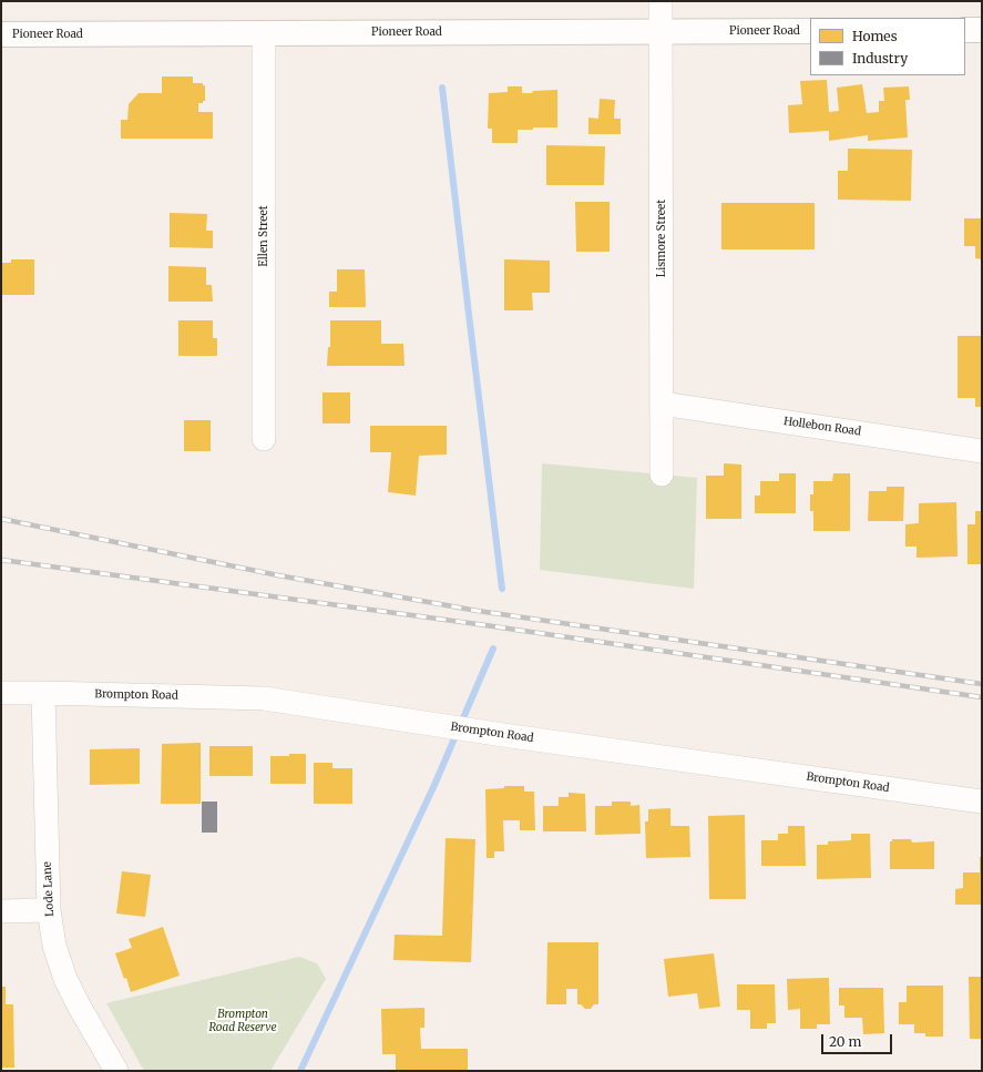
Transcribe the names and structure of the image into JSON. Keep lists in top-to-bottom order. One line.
{"streets":{"main road":["Pioneer Road"],"street":["Ellen Street","Lismore Street","Hollebon Road","Brompton Road","Lode Lane"]},"crossings":[["Pioneer Road","Ellen Street"],["Pioneer Road","Lismore Street"],["Lismore Street","Hollebon Road"],["Brompton Road","Lode Lane"]],"parks":["Brompton Road Reserve"],"legend":["Homes","Industry"],"scale_bar":"20 m"}
